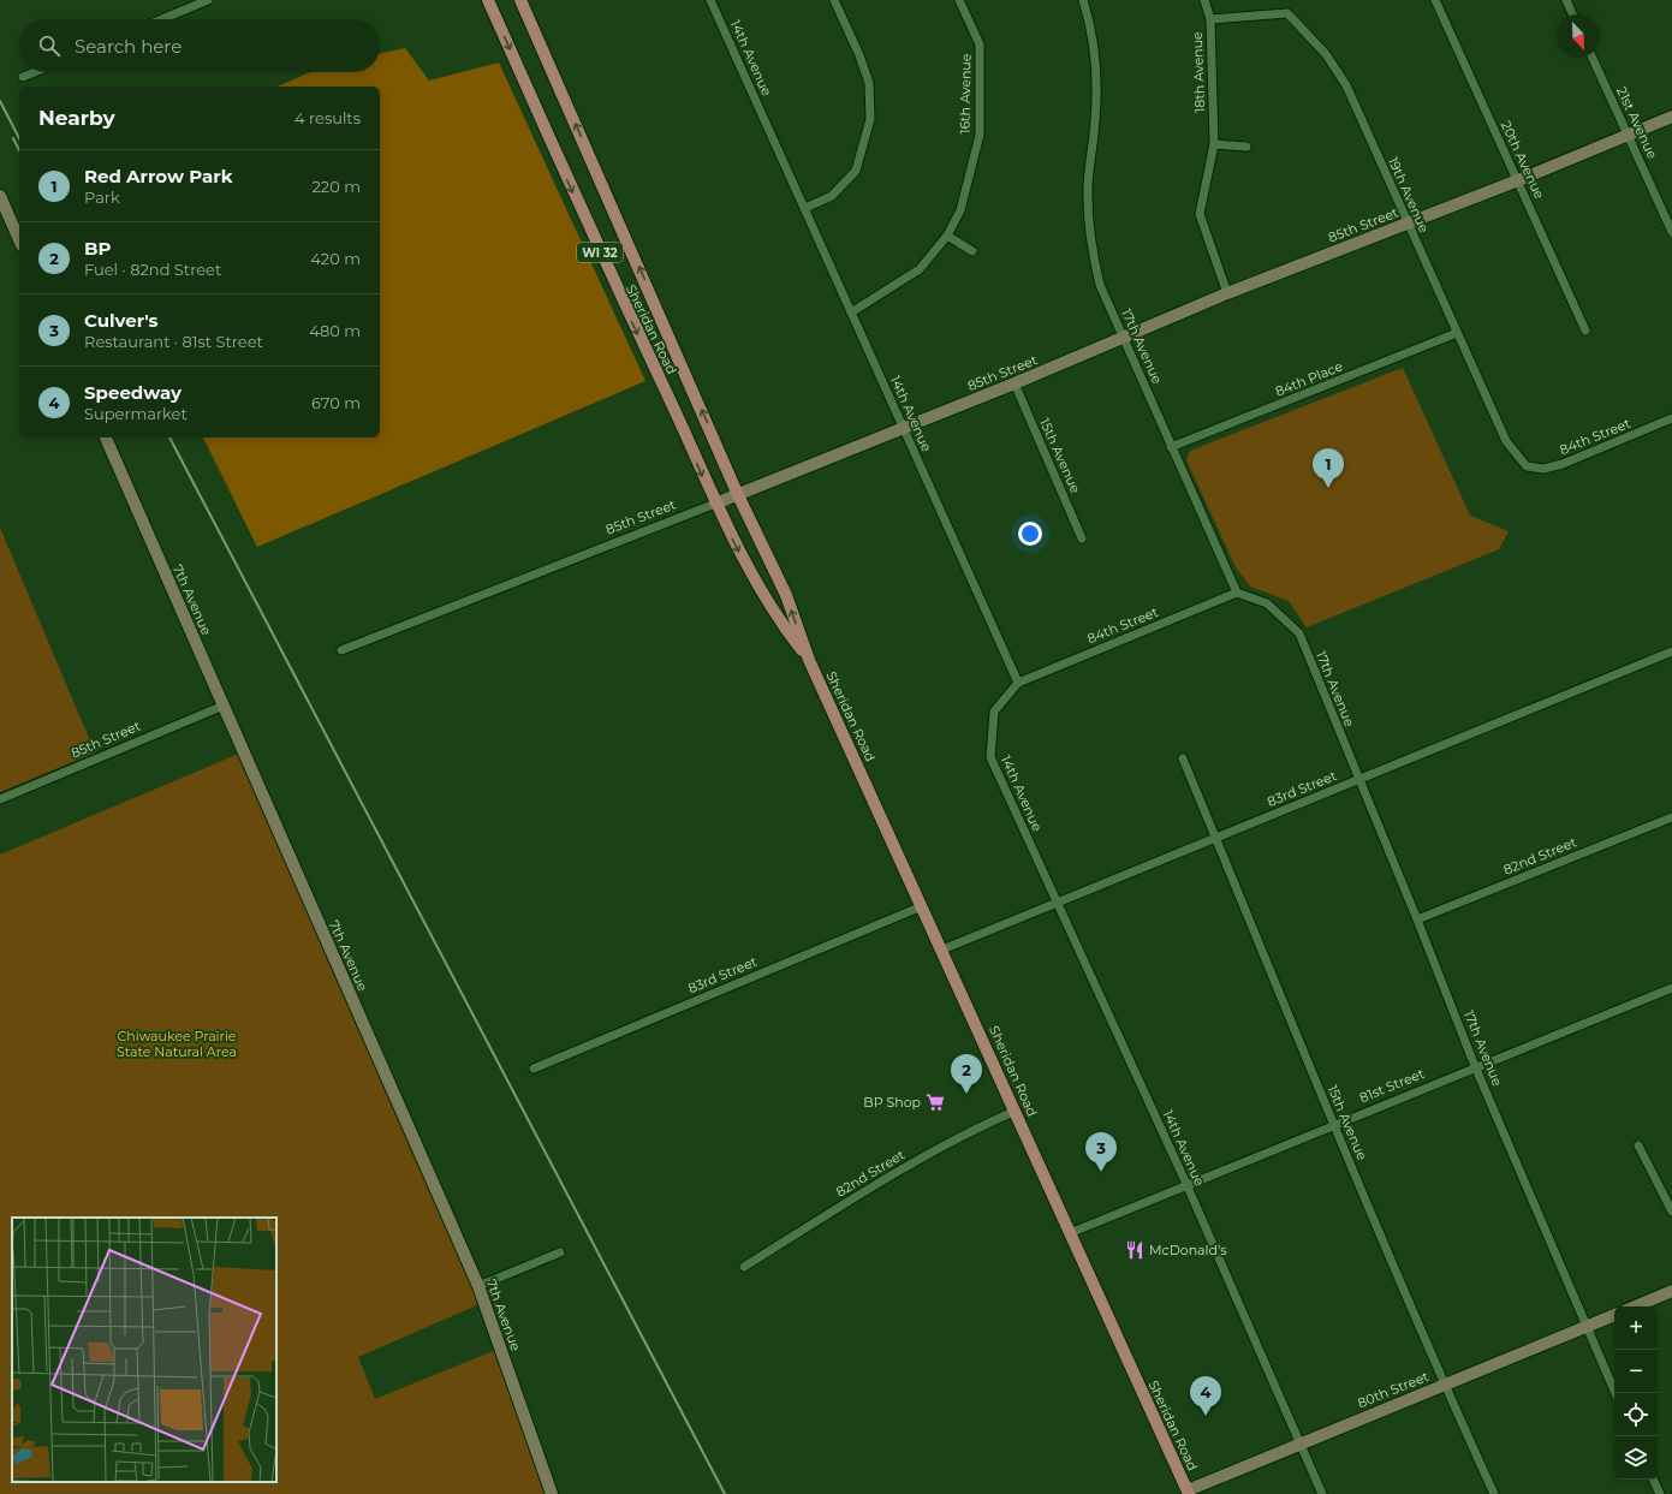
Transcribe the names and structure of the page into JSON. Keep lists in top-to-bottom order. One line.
{"streets":{"main road":["WI 32","Sheridan Road"],"street":["14th Avenue","18th Avenue","16th Avenue","21st Avenue","20th Avenue","19th Avenue","85th Street","17th Avenue","84th Place","84th Street","15th Avenue","7th Avenue","83rd Street","82nd Street","81st Street","80th Street"]},"crossings":[["14th Avenue","16th Avenue"],["14th Avenue","85th Street"],["14th Avenue","84th Street"],["14th Avenue","83rd Street"],["14th Avenue","81st Street"],["14th Avenue","80th Street"],["18th Avenue","19th Avenue"],["18th Avenue","85th Street"],["21st Avenue","85th Street"],["20th Avenue","85th Street"],["19th Avenue","85th Street"],["19th Avenue","84th Place"],["19th Avenue","84th Street"],["85th Street","Sheridan Road"],["85th Street","17th Avenue"],["85th Street","15th Avenue"],["85th Street","7th Avenue"],["Sheridan Road","83rd Street"],["Sheridan Road","82nd Street"],["Sheridan Road","81st Street"],["Sheridan Road","80th Street"],["17th Avenue","84th Place"],["17th Avenue","84th Street"],["17th Avenue","83rd Street"],["17th Avenue","82nd Street"],["17th Avenue","81st Street"],["17th Avenue","80th Street"],["15th Avenue","83rd Street"],["15th Avenue","81st Street"],["15th Avenue","80th Street"]],"parks":["Chiwaukee Prairie State Natural Area"],"places":{"supermarket":["BP Shop"],"restaurant":["McDonald's"]},"north":"bottom right","page":{"search":"Search here","heading":["Nearby","4 results"],"list":[{"mark":"1","name":"Red Arrow Park","note":"Park","value":"220 m"},{"mark":"2","name":"BP","note":"Fuel · 82nd Street","value":"420 m"},{"mark":"3","name":"Culver's","note":"Restaurant · 81st Street","value":"480 m"},{"mark":"4","name":"Speedway","note":"Supermarket","value":"670 m"}],"pins":["1","2","3","4"],"map_buttons":["+","−"]}}
